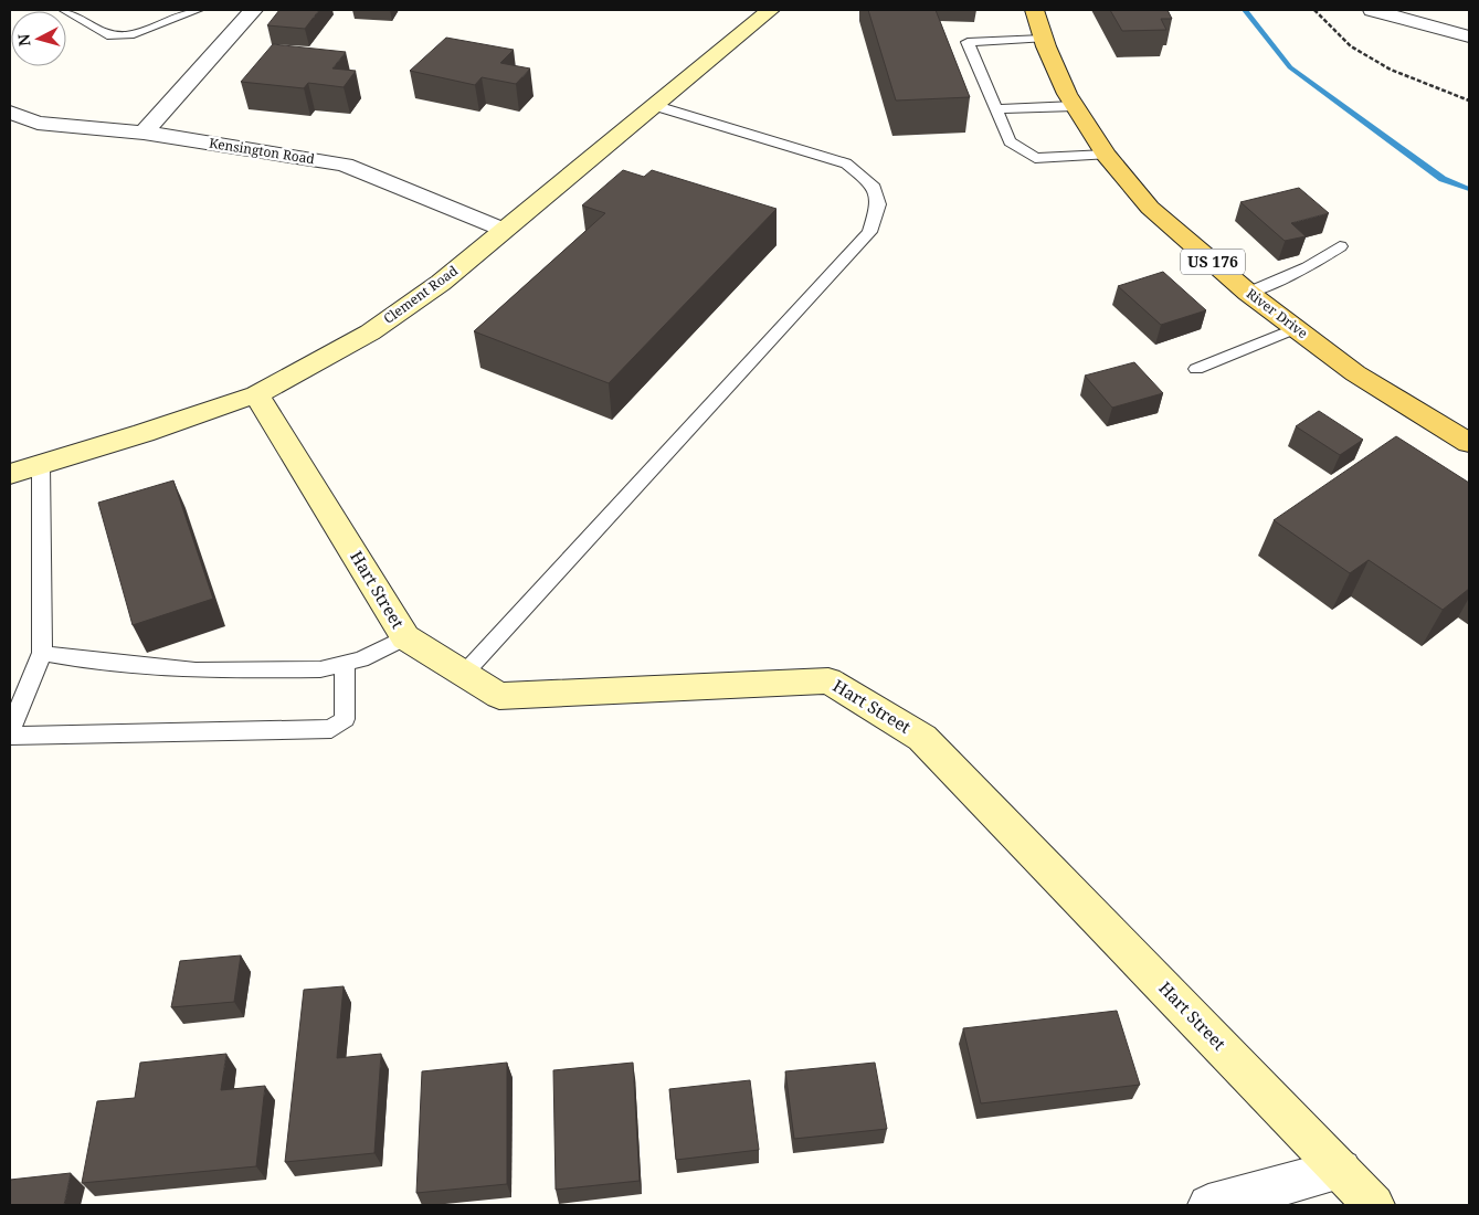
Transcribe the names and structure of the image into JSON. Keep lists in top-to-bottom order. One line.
{"streets":{"main road":["US 176","River Drive"],"street":["Kensington Road","Clement Road","Hart Street"]},"crossings":[["Kensington Road","Clement Road"],["Clement Road","Hart Street"]],"north":"left"}
